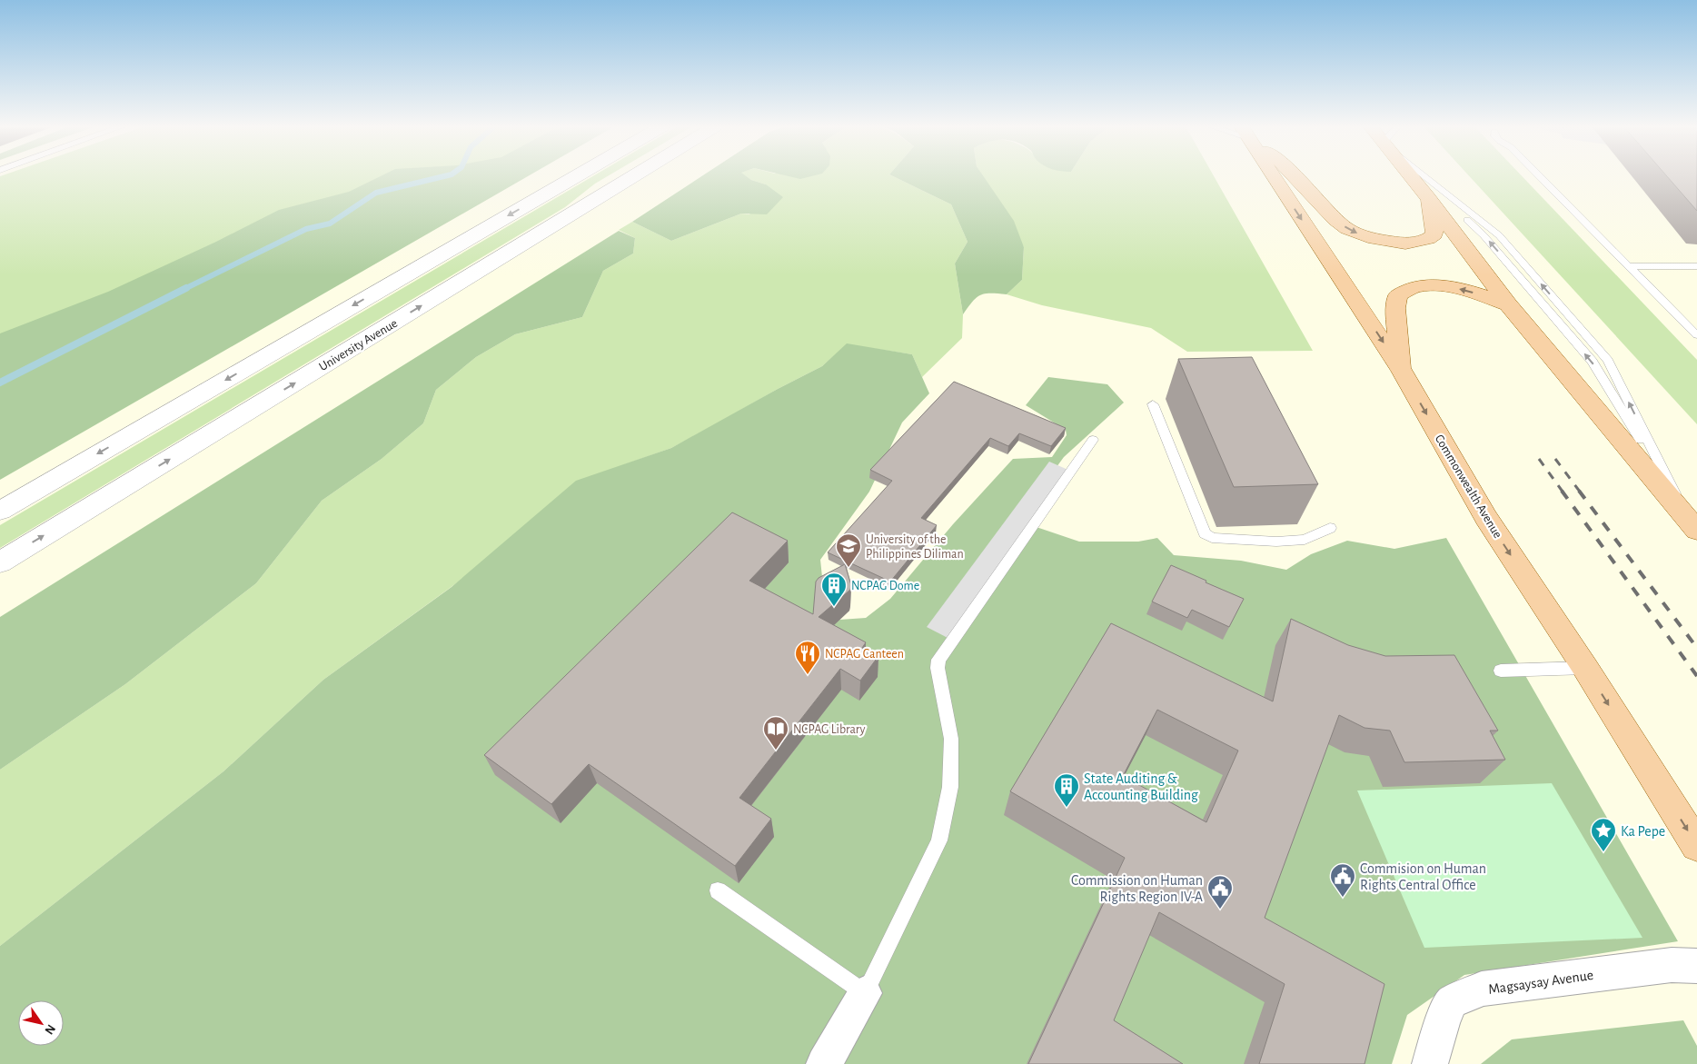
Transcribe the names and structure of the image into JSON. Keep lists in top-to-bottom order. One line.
{"streets":{"main road":["Commonwealth Avenue"],"street":["University Avenue","Magsaysay Avenue"]},"places":{"school or university":["University of the Philippines Diliman"],"building":["NCPAG Dome","State Auditing & Accounting Building"],"restaurant":["NCPAG Canteen"],"library":["NCPAG Library"],"place":["Ka Pepe"],"public building":["Commision on Human Rights Central Office","Commission on Human Rights Region IV-A"]},"north":"bottom right"}
